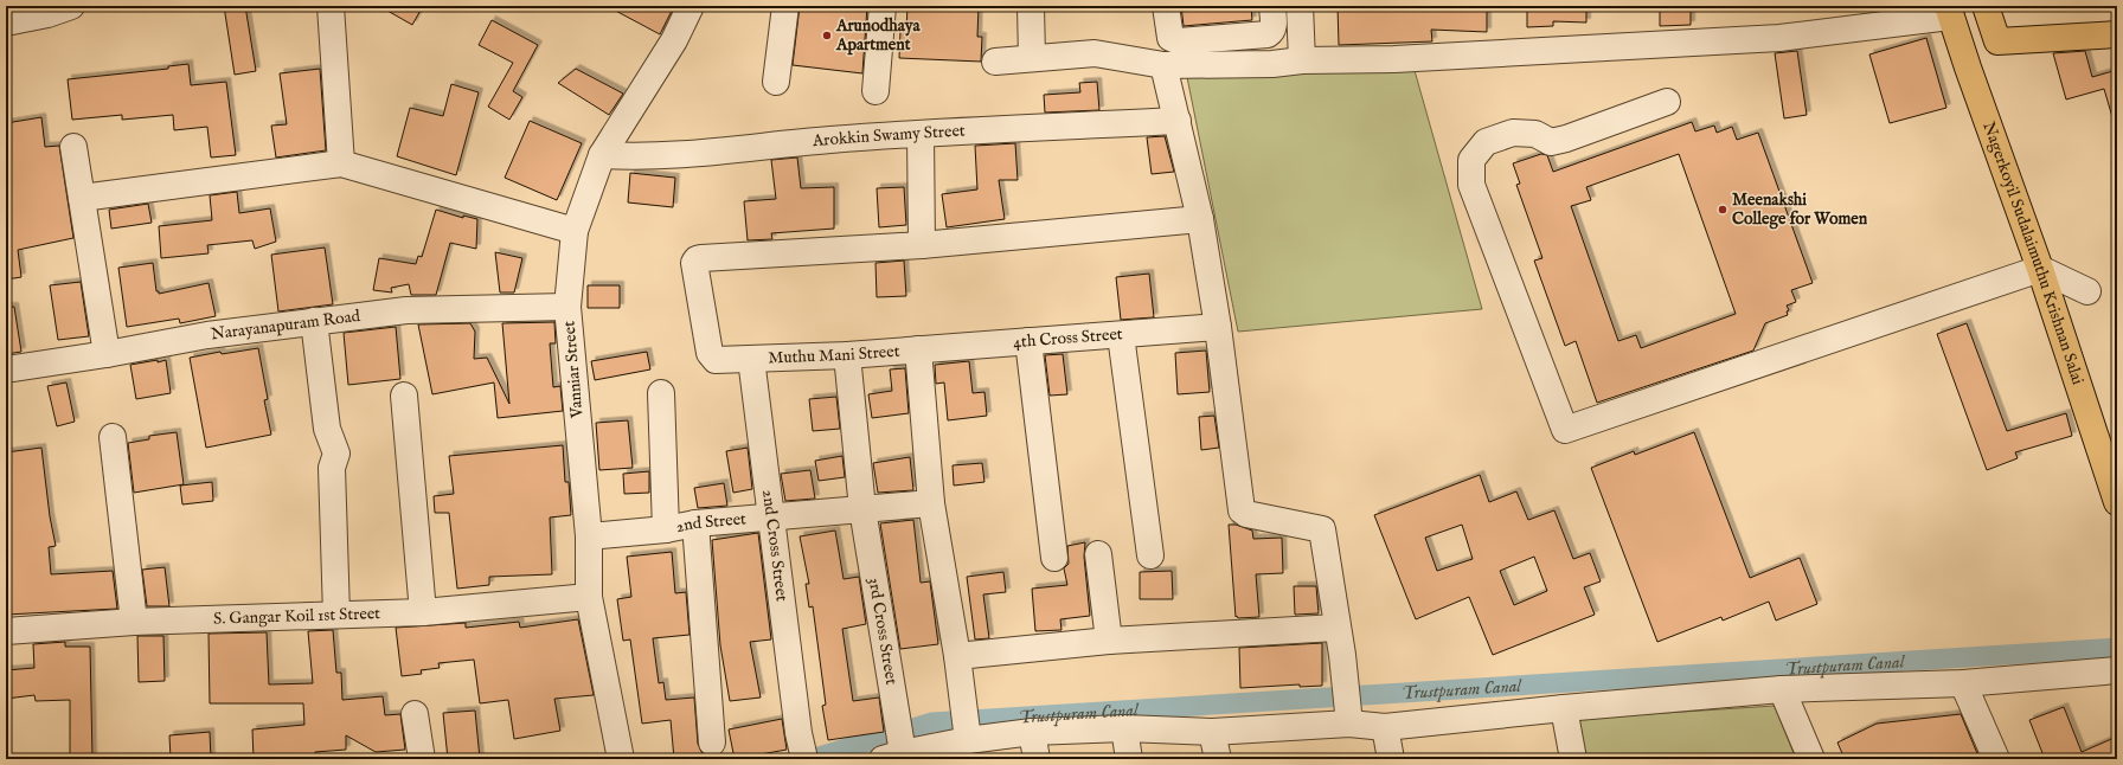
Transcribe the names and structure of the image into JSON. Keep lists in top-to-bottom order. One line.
{"streets":{"main road":["Nagerkoyil Sudalaimuthu Krishnan Salai"],"street":["Arokkin Swamy Street","Narayanapuram Road","4th Cross Street","Muthu Mani Street","Vanniar Street","2nd Street","2nd Cross Street","S. Gangar Koil 1st Street","3rd Cross Street"]},"crossings":[["Arokkin Swamy Street","Vanniar Street"],["Narayanapuram Road","Vanniar Street"],["4th Cross Street","Muthu Mani Street"],["Muthu Mani Street","2nd Cross Street"],["Muthu Mani Street","3rd Cross Street"],["Vanniar Street","2nd Street"],["Vanniar Street","S. Gangar Koil 1st Street"],["2nd Street","2nd Cross Street"],["2nd Street","3rd Cross Street"]],"water":["Trustpuram Canal"],"places":["Arunodhaya Apartment","Meenakshi College for Women"]}
